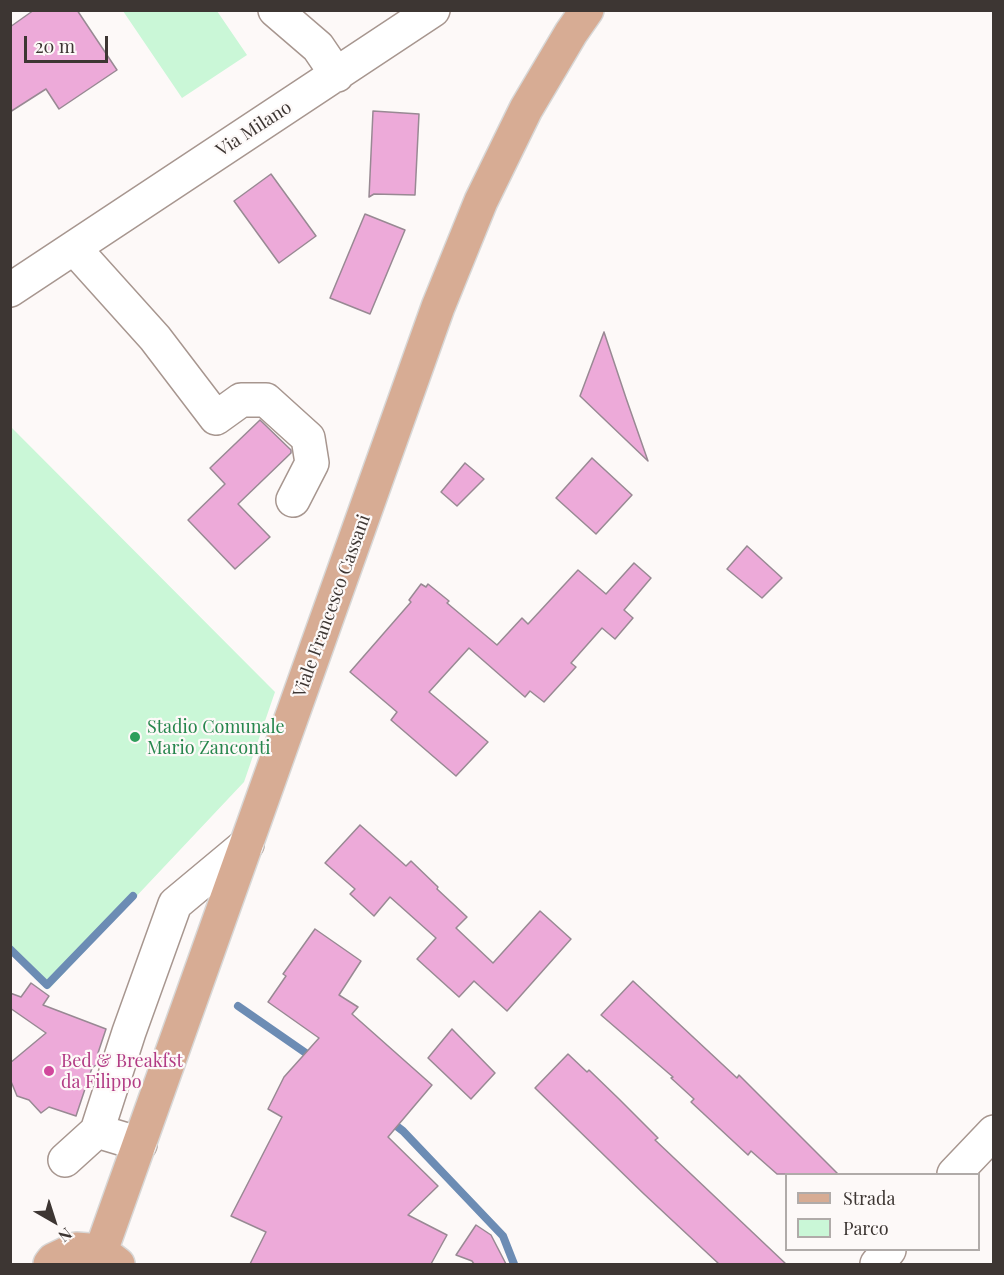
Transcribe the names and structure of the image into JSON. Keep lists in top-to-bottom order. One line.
{"streets":{"main road":["Viale Francesco Cassani"],"street":["Via Milano"]},"places":["Stadio Comunale Mario Zanconti","Bed & Breakfst da Filippo"],"legend":["Strada","Parco"],"scale_bar":"20 m","north":"bottom right"}
